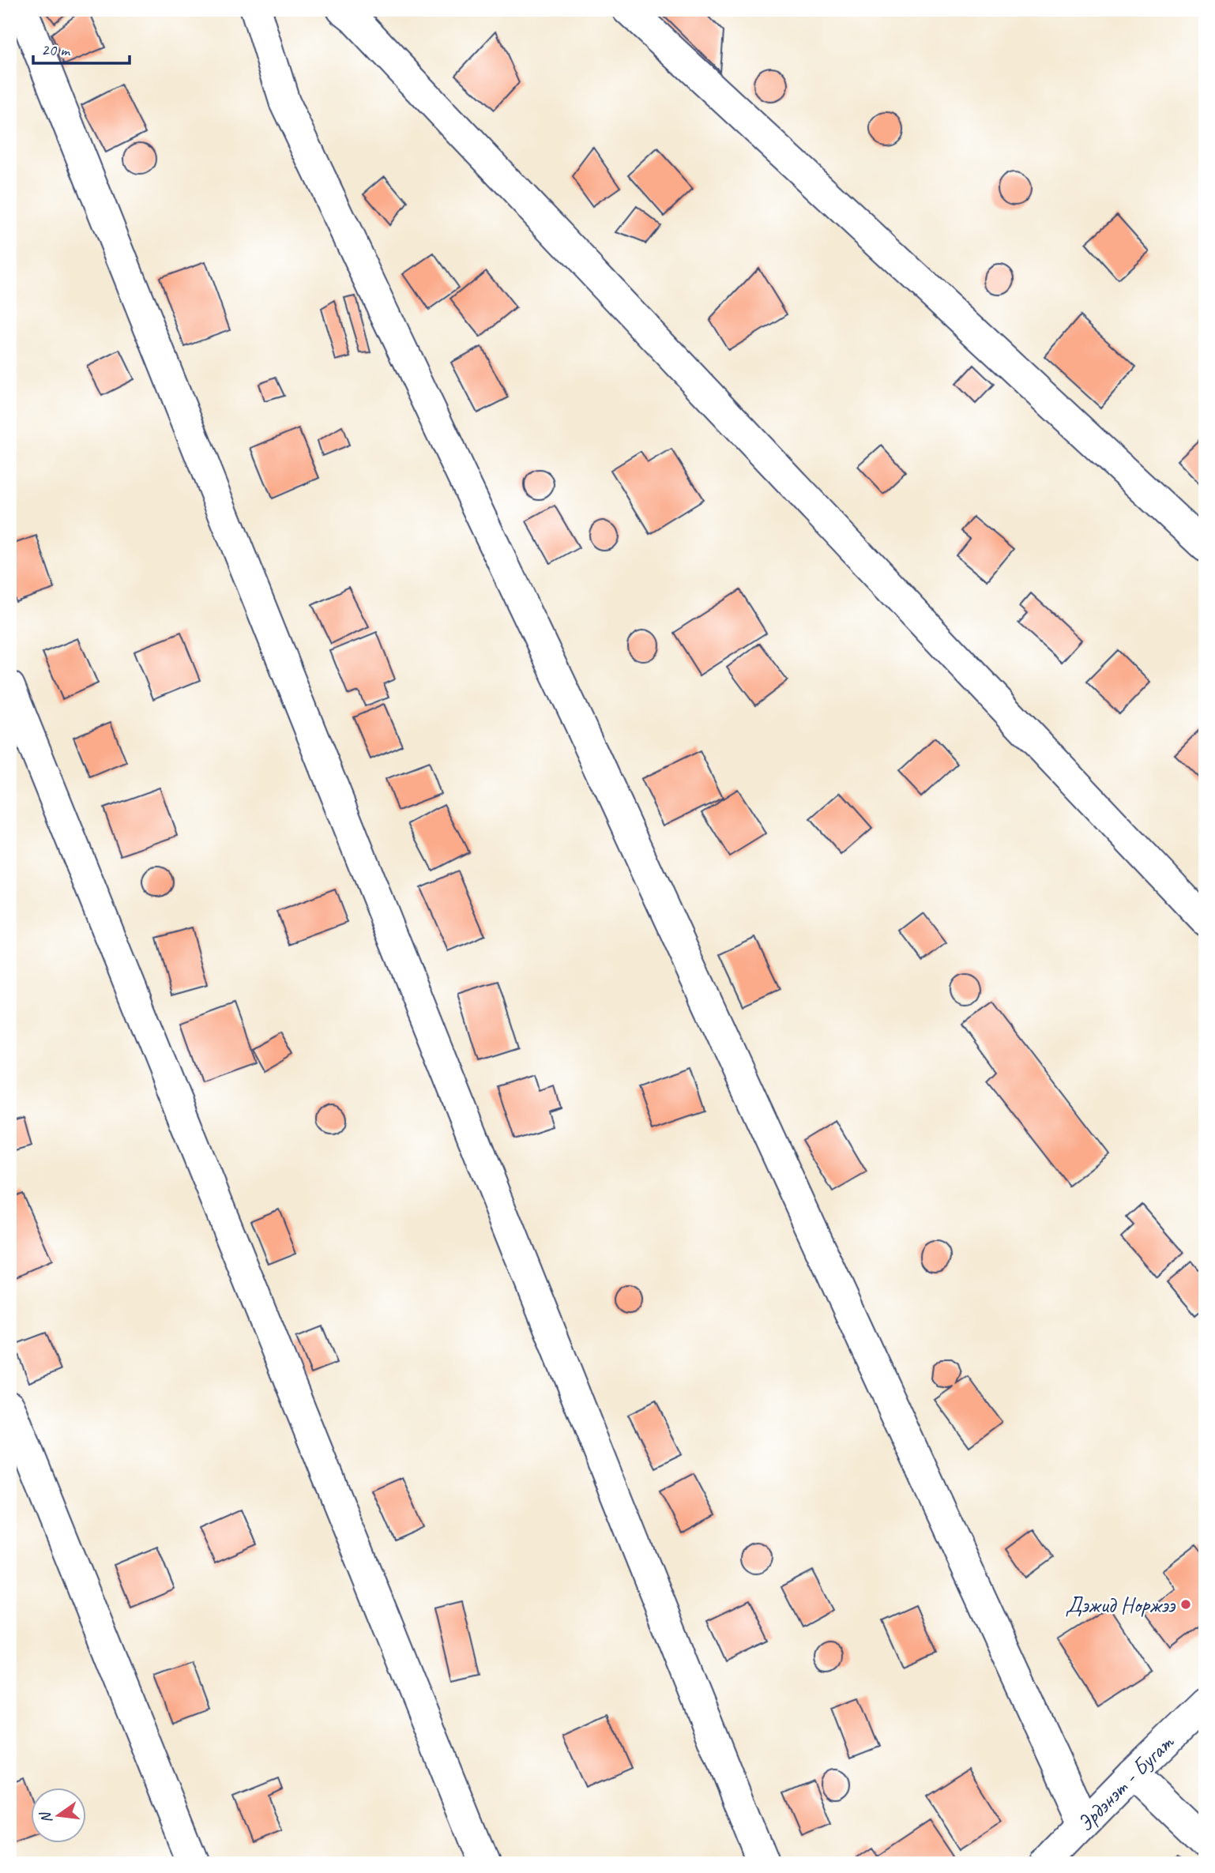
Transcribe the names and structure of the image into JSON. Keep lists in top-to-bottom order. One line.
{"streets":{"street":["Эрдэнэт - Бугат"]},"places":["Дэжид Норжээ"],"scale_bar":"20 m","north":"left"}
